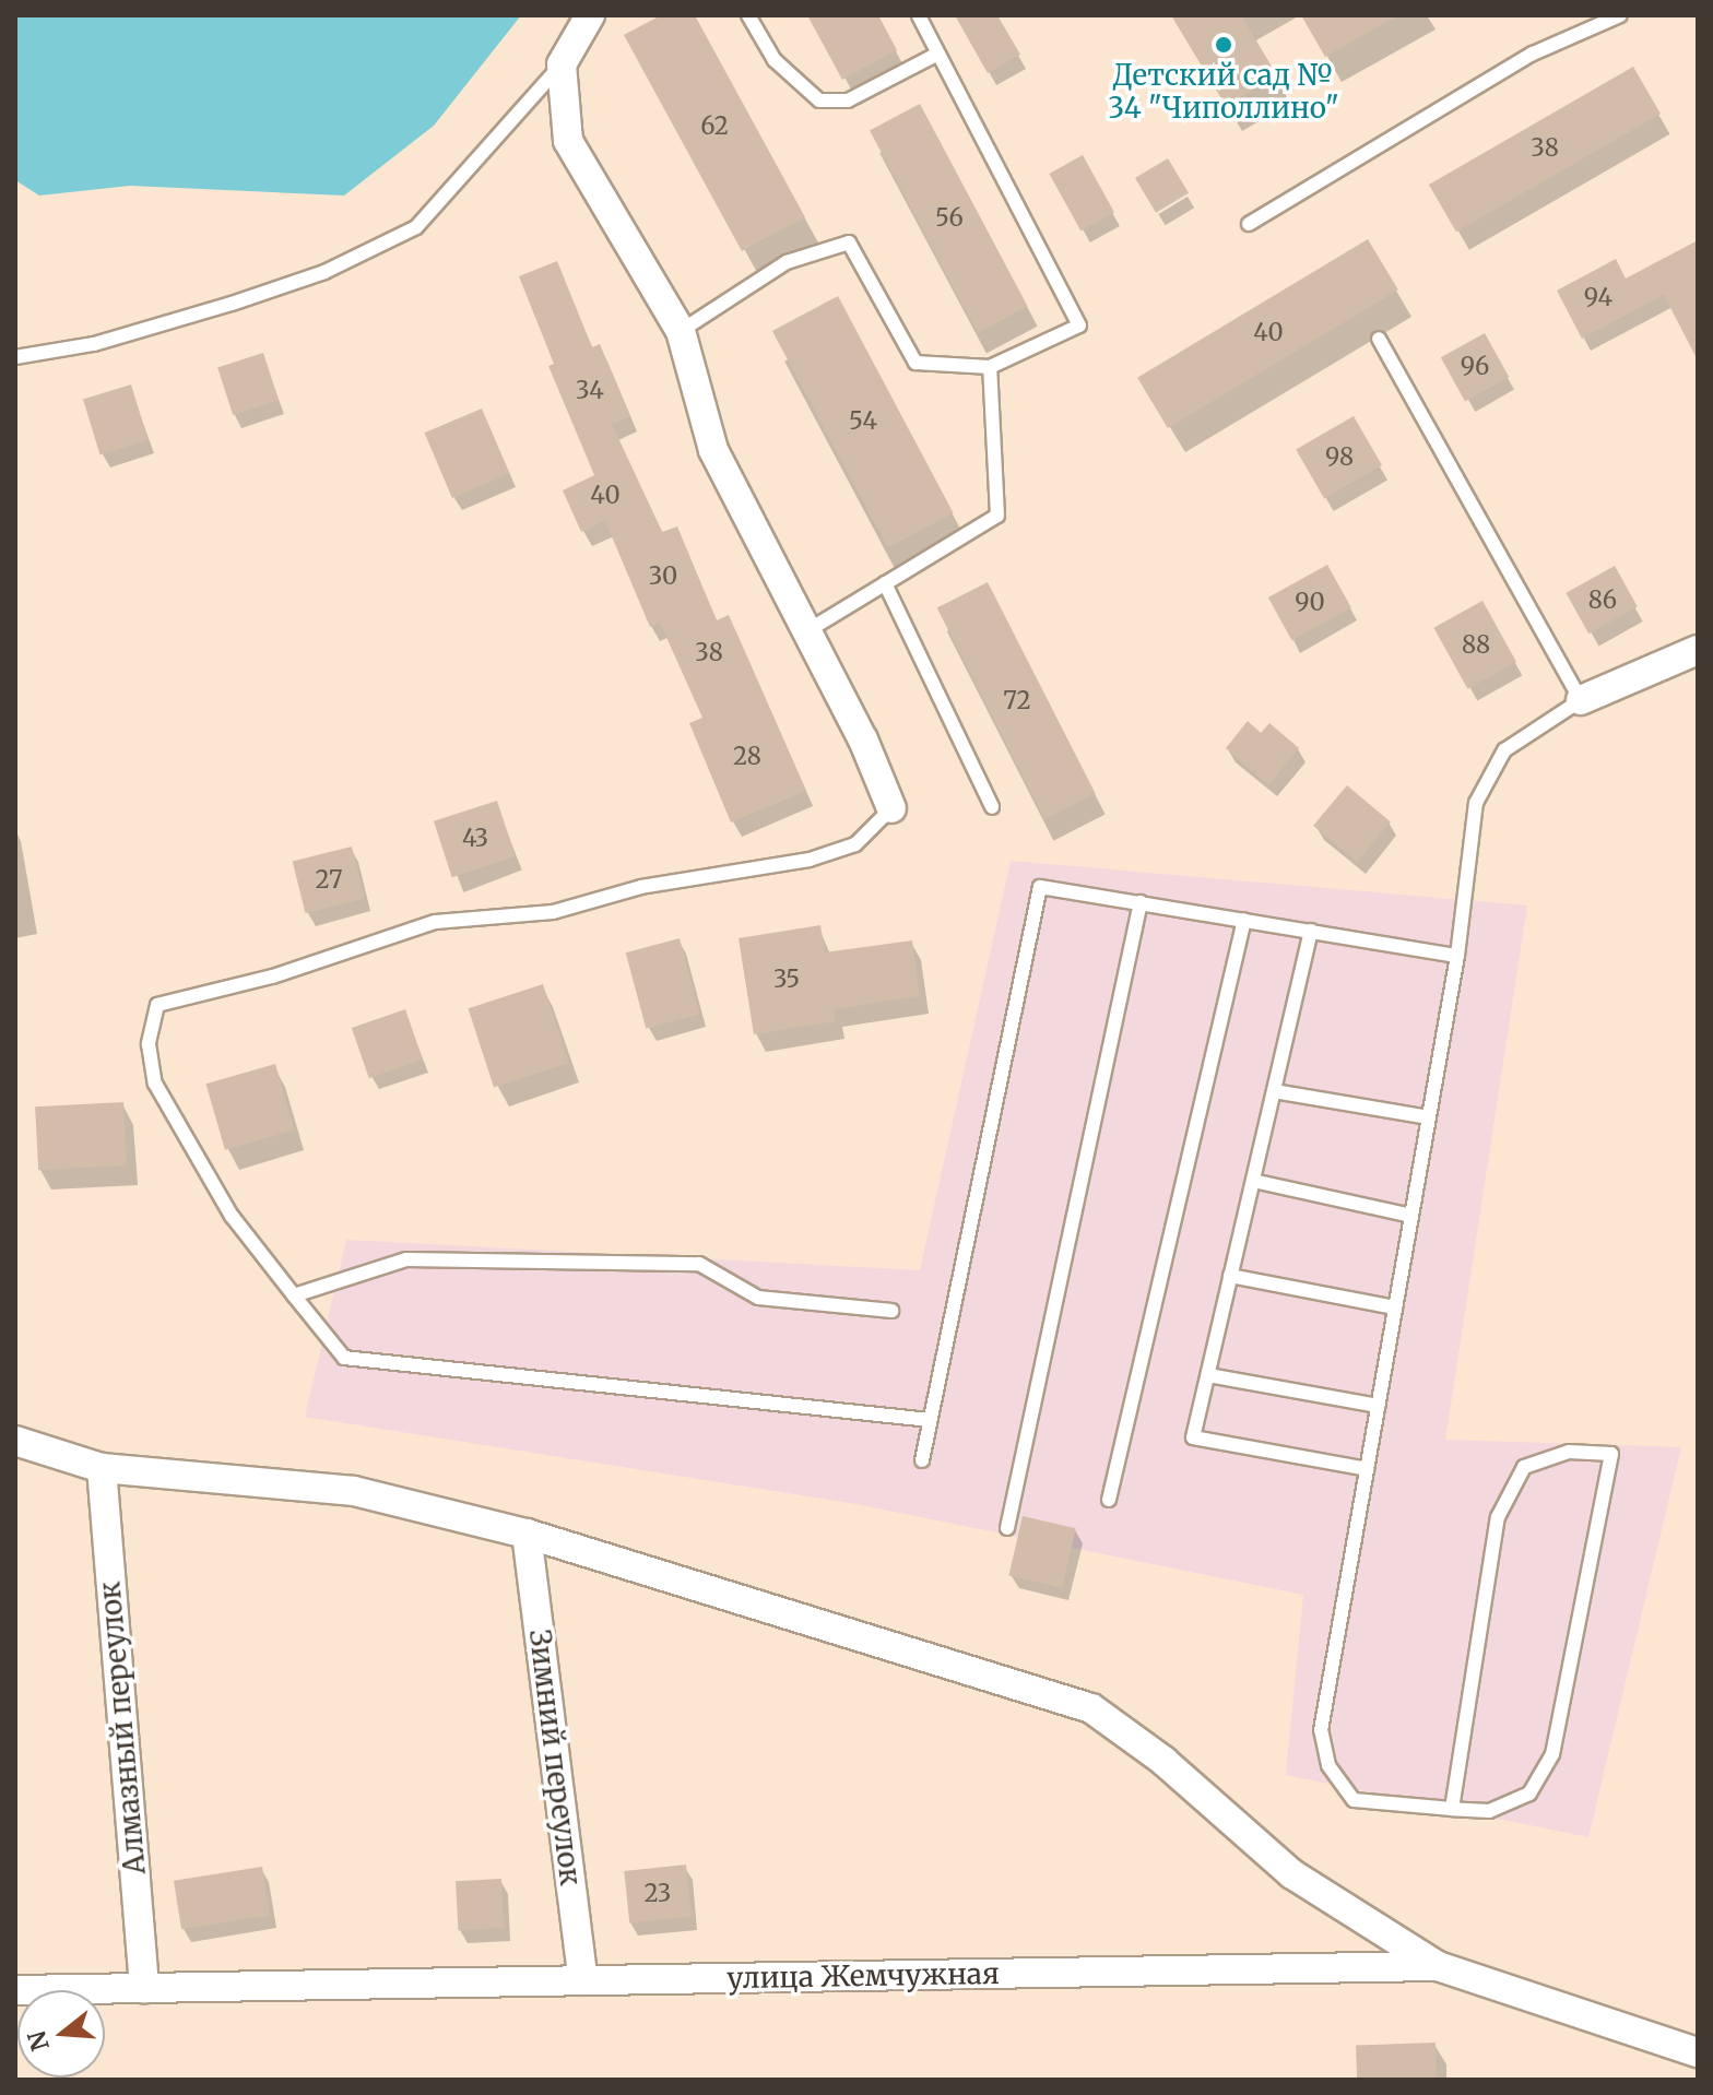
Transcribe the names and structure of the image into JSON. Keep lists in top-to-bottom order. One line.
{"streets":{"street":["Алмазный переулок","Зимний переулок","улица Жемчужная"]},"crossings":[["Алмазный переулок","улица Жемчужная"],["Зимний переулок","улица Жемчужная"]],"places":["Детский сад № 34 \"Чиполлино\""],"house_numbers":["62","38","56","94","40","96","34","54","98","40","30","86","90","88","38","72","28","43","27","35","23"],"north":"left"}
